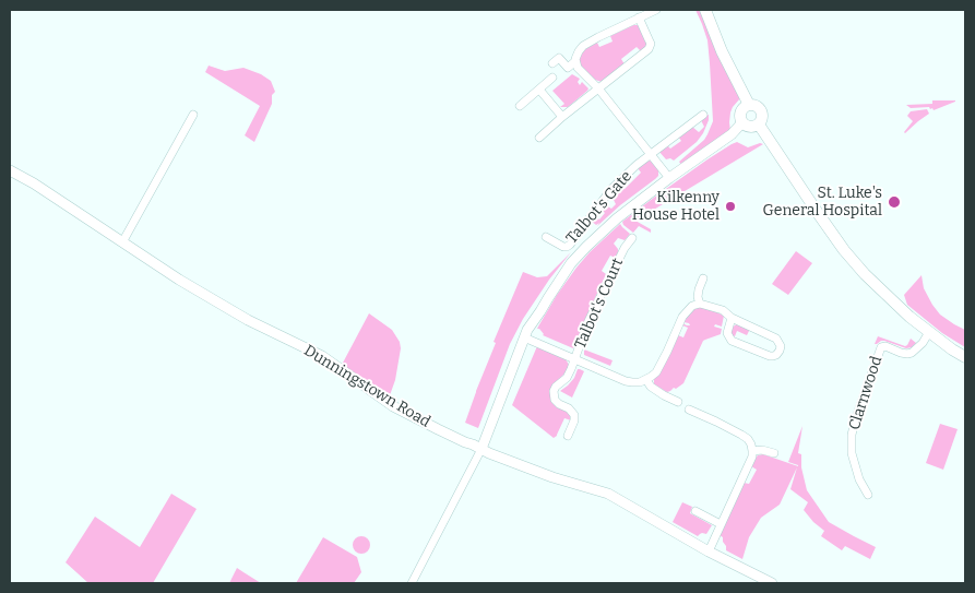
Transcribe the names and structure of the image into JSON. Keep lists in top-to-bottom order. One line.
{"streets":{"street":["Talbot's Gate","Talbot's Court","Dunningstown Road","Clarnwood"]},"places":["St. Luke's General Hospital","Kilkenny House Hotel"]}
